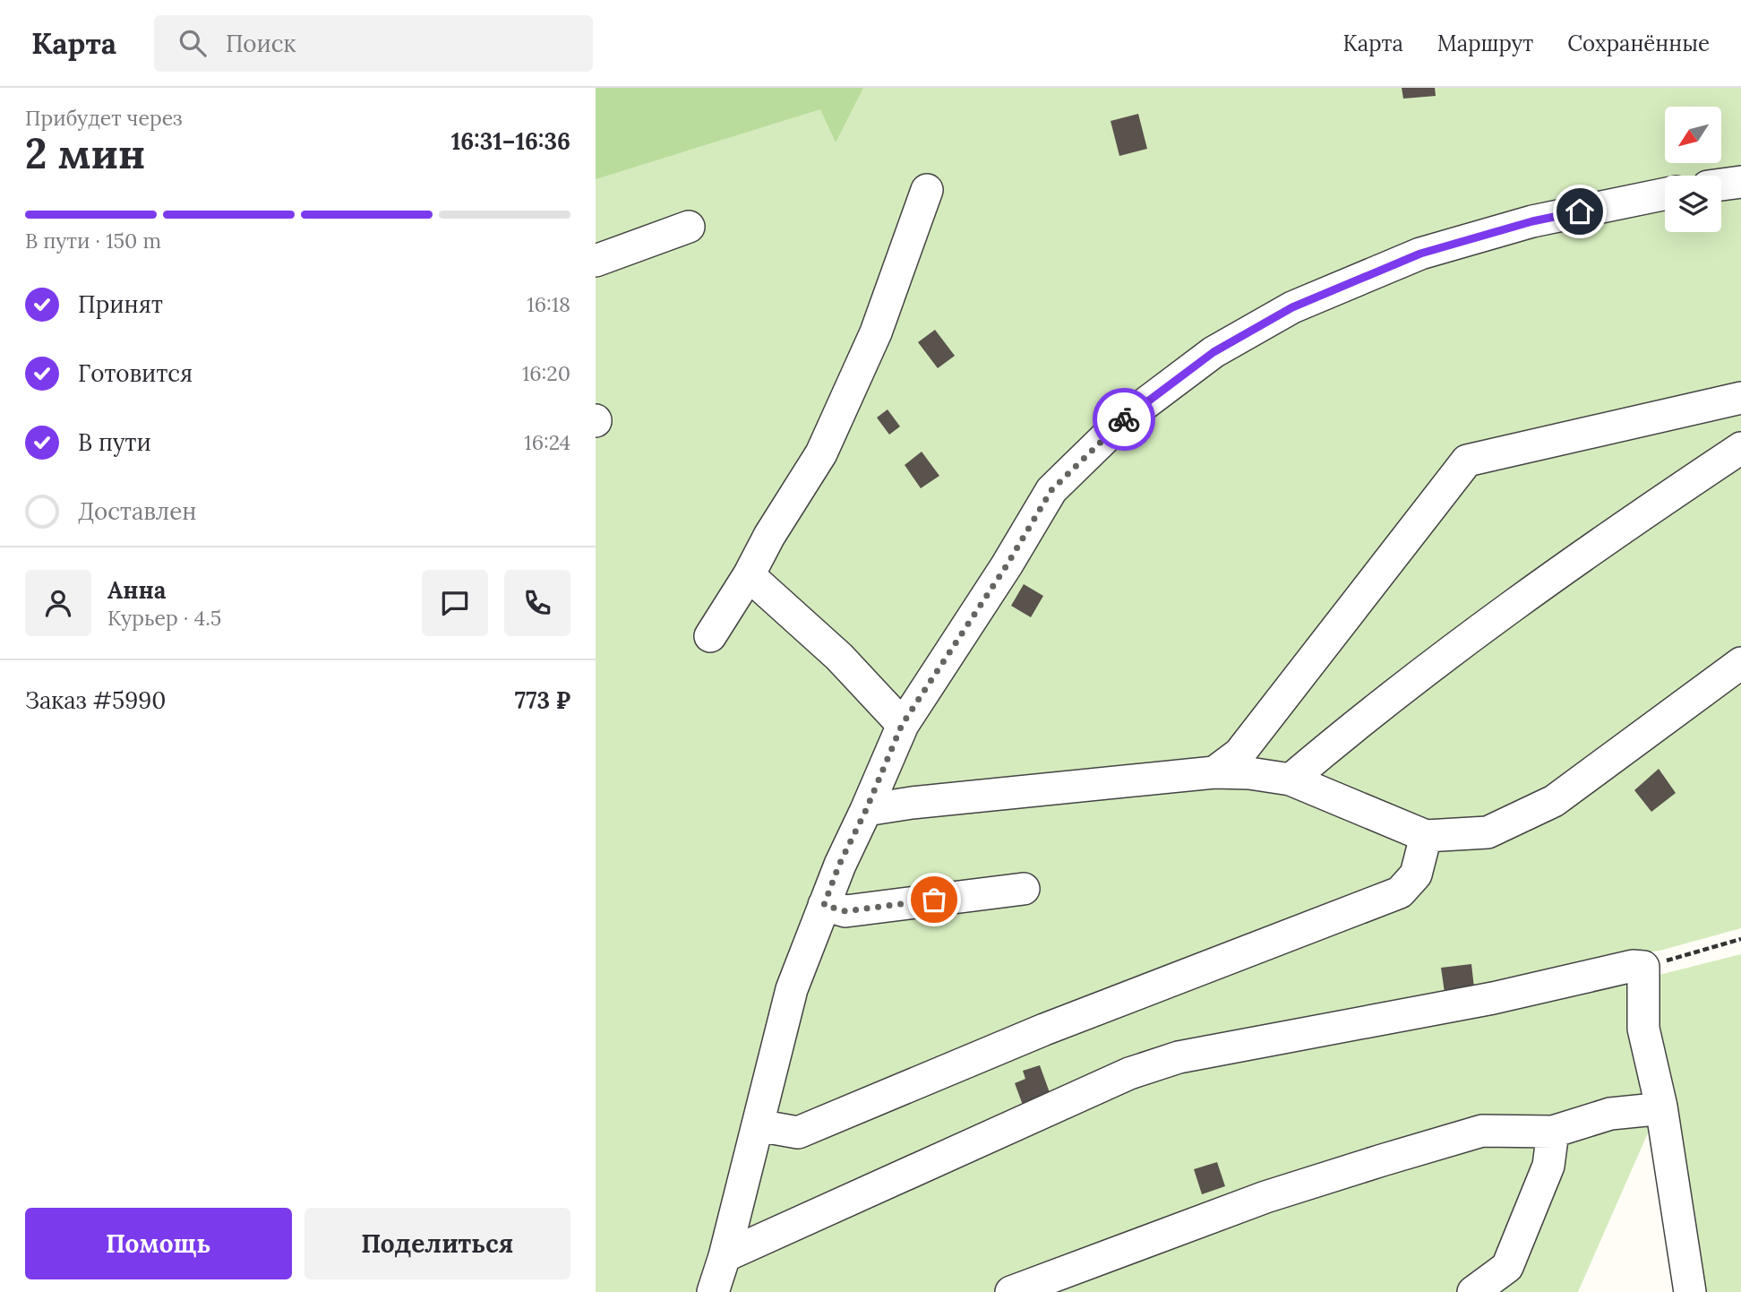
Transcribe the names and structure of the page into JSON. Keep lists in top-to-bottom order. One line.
{"north":"bottom left","page":{"header":"Карта","search":"Поиск","nav":["Карта","Маршрут","Сохранённые"],"heading":["2 мин","Прибудет через","16:31–16:36"],"panel":["Анна","Курьер · 4.5","Заказ #5990","773 ₽"],"bar":"В пути · 150 m","list":[["Принят","16:18"],["Готовится","16:20"],["В пути","16:24"],"Доставлен"],"buttons":["Помощь","Поделиться"]}}
